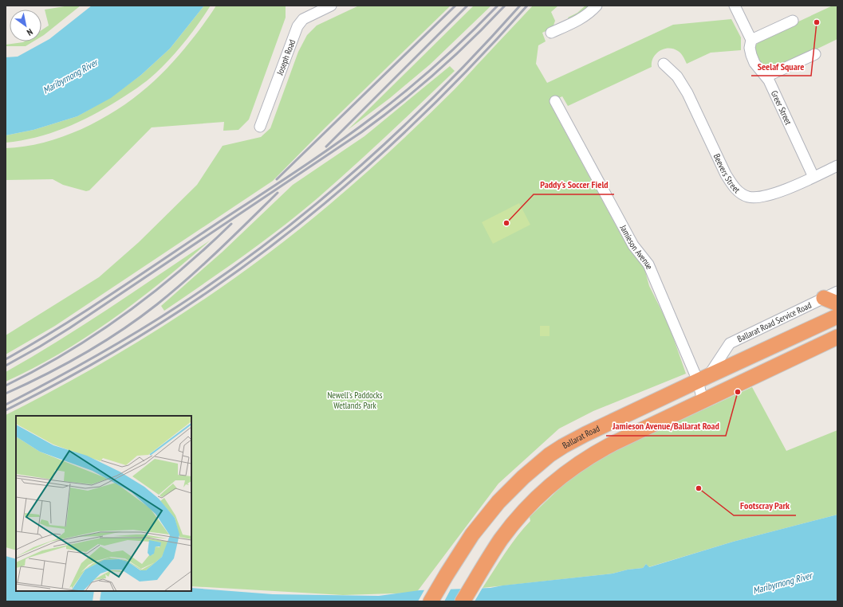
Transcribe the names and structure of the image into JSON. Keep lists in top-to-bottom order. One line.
{"streets":{"highway":["Ballarat Road"],"street":["Joseph Road","Greer Street","Beevers Street","Jamieson Avenue","Ballarat Road Service Road"]},"crossings":[["Greer Street","Beevers Street"],["Jamieson Avenue","Ballarat Road Service Road"],["Jamieson Avenue","Ballarat Road"],["Ballarat Road Service Road","Ballarat Road"]],"water":["Maribyrnong River"],"parks":["Newell's Paddocks Wetlands Park"],"places":["Seelaf Square","Paddy's Soccer Field","Jamieson Avenue/Ballarat Road","Footscray Park"],"north":"bottom right"}
